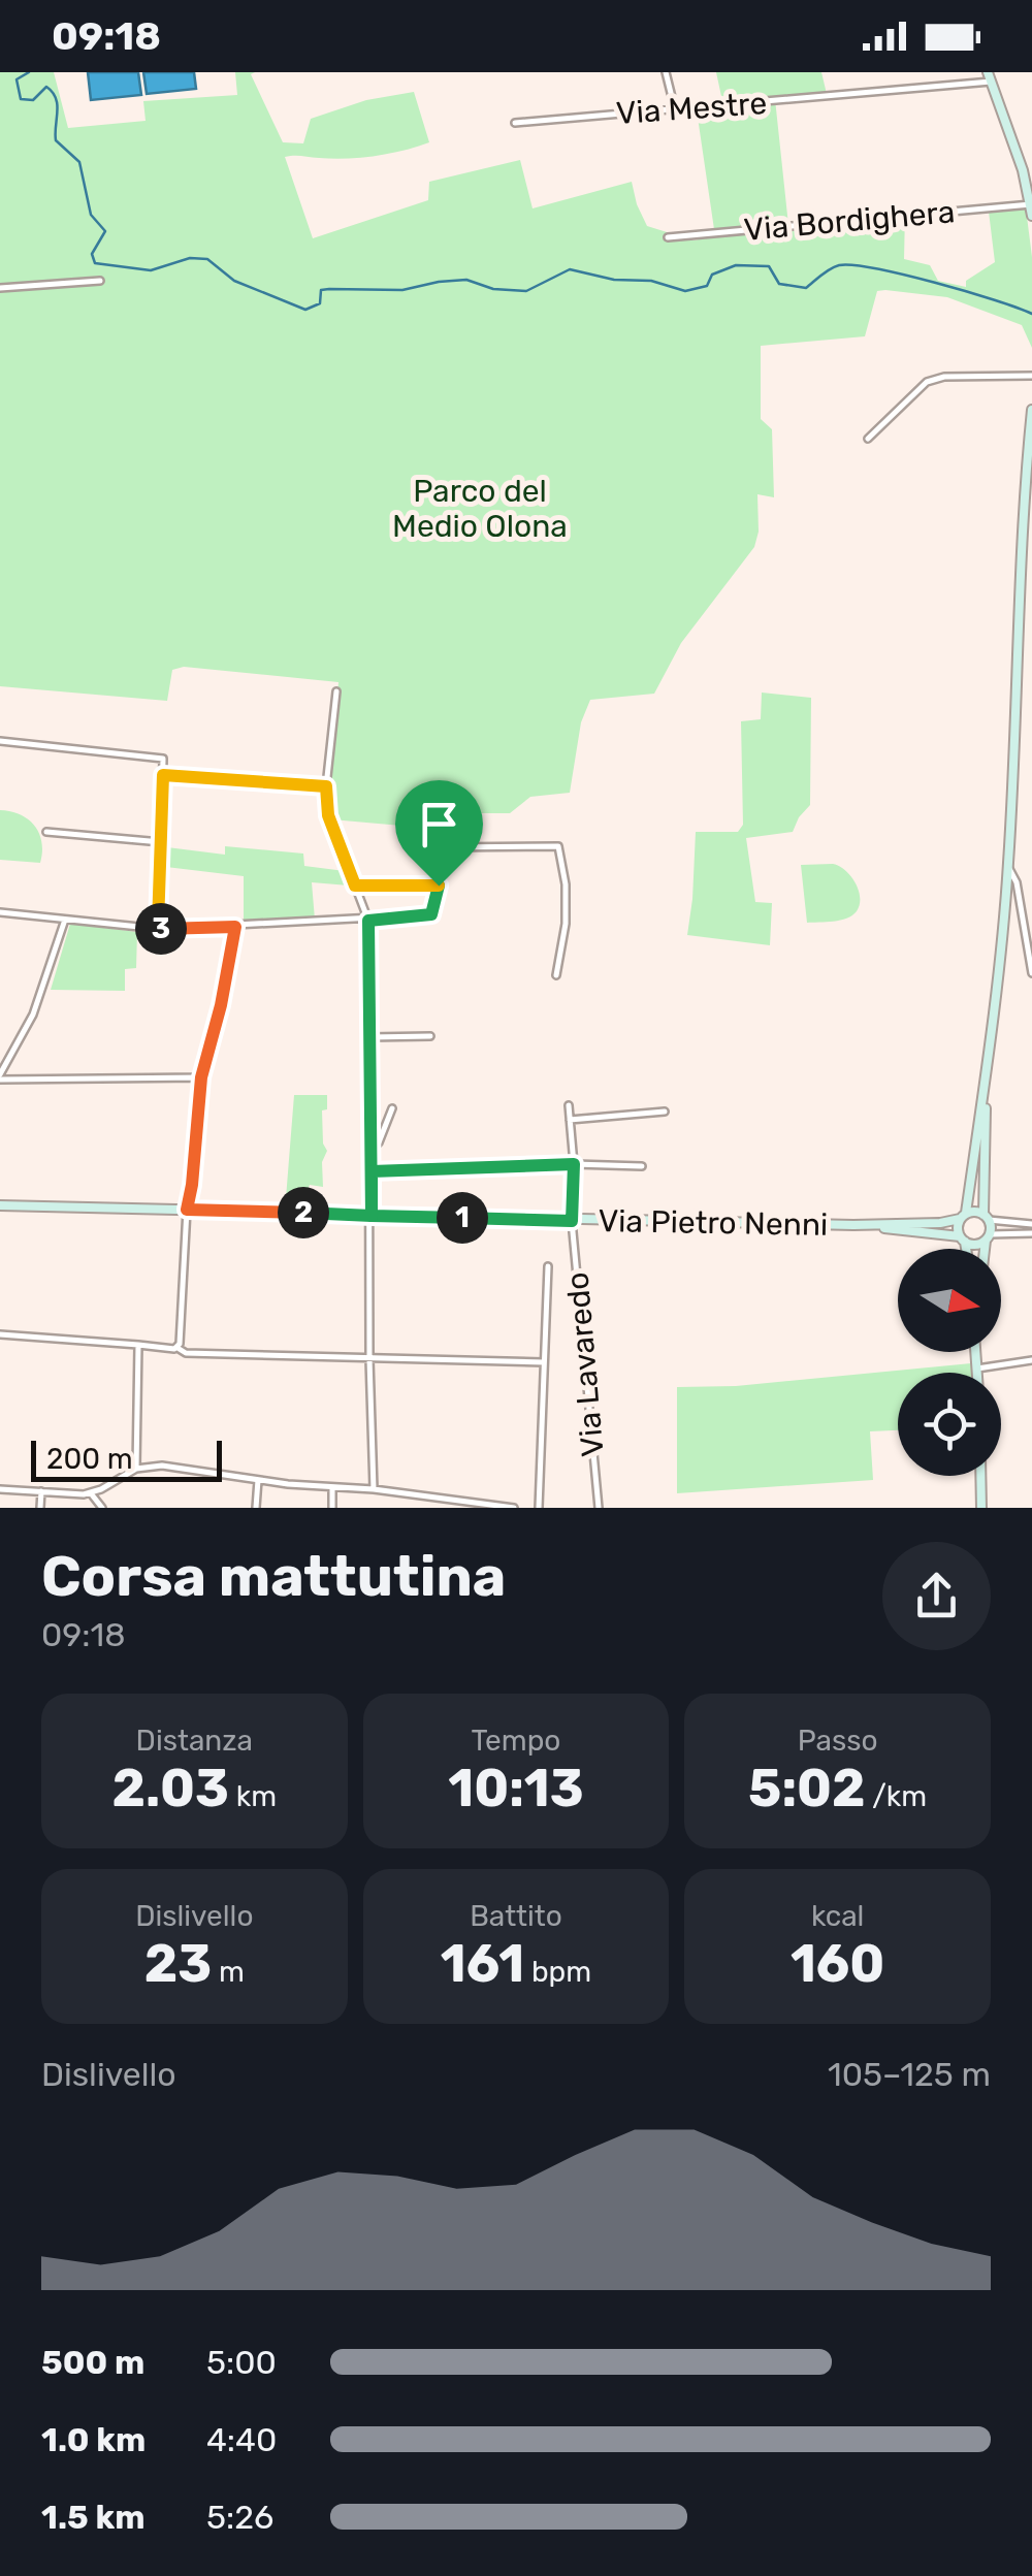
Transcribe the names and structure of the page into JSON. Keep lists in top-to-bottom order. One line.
{"streets":{"main road":["Via Pietro Nenni"],"street":["Via Mestre","Via Bordighera","Via Lavaredo"]},"crossings":[["Via Pietro Nenni","Via Lavaredo"]],"parks":["Parco del Medio Olona"],"scale_bar":"200 m","north":"right","page":{"status":"09:18","pins":["3","2","1"],"scale":"200 m","heading":["Corsa mattutina","09:18"],"stats":[["Distanza","2.03 km"],["Tempo","10:13"],["Passo","5:02 /km"],["Dislivello","23 m"],["Battito","161 bpm"],["kcal","160"]],"chart":["Dislivello","105–125 m"],"list":[{"name":"500 m","note":"5:00"},{"name":"1.0 km","note":"4:40"},{"name":"1.5 km","note":"5:26"}]}}
